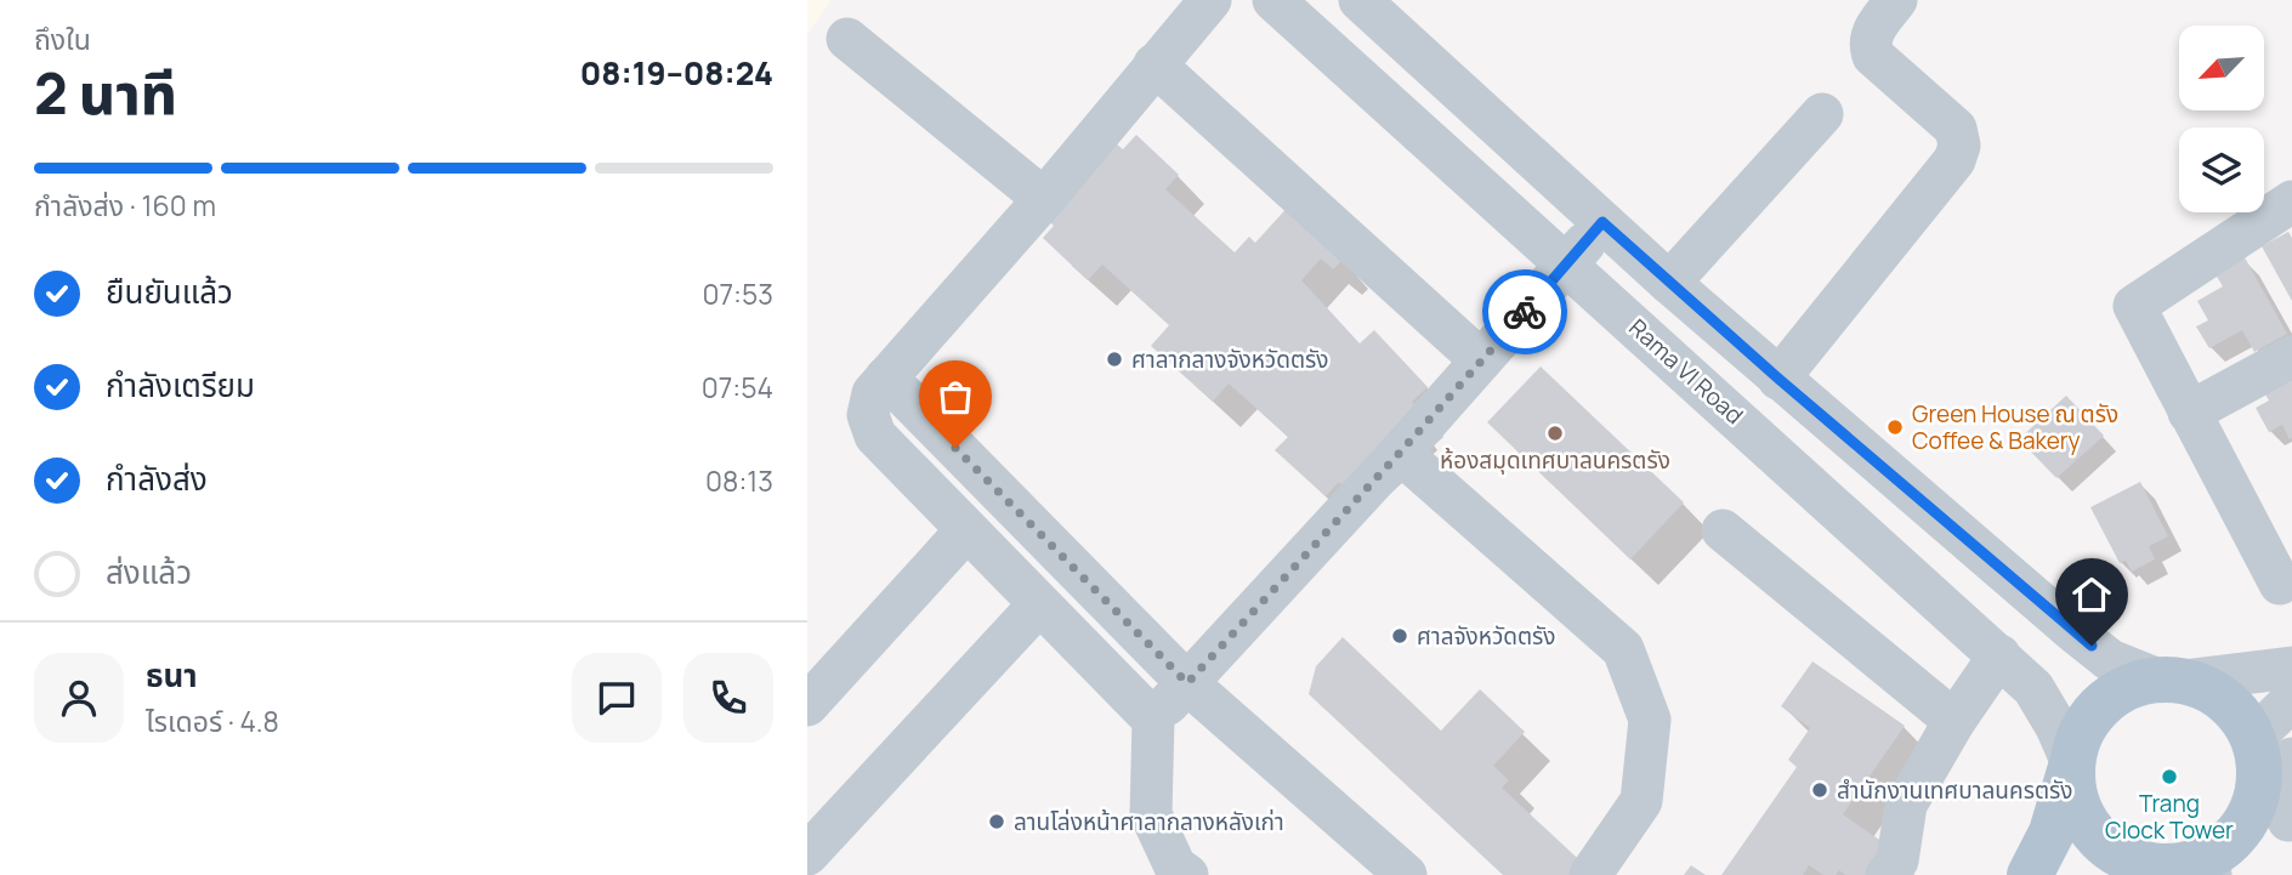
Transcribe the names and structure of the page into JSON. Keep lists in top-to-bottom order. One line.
{"streets":{"street":["Rama VI Road"]},"places":["ศาลากลางจังหวัดตรัง","Green House ณ ตรัง Coffee & Bakery","ห้องสมุดเทศบาลนครตรัง","ศาลจังหวัดตรัง","Trang Clock Tower","สำนักงานเทศบาลนครตรัง","ลานโล่งหน้าศาลากลางหลังเก่า"],"north":"bottom left","page":{"heading":["2 นาที","ถึงใน","08:19–08:24"],"panel":["ธนา","ไรเดอร์ · 4.8"],"bar":"กำลังส่ง · 160 m","list":[["ยืนยันแล้ว","07:53"],["กำลังเตรียม","07:54"],["กำลังส่ง","08:13"],"ส่งแล้ว"]}}
